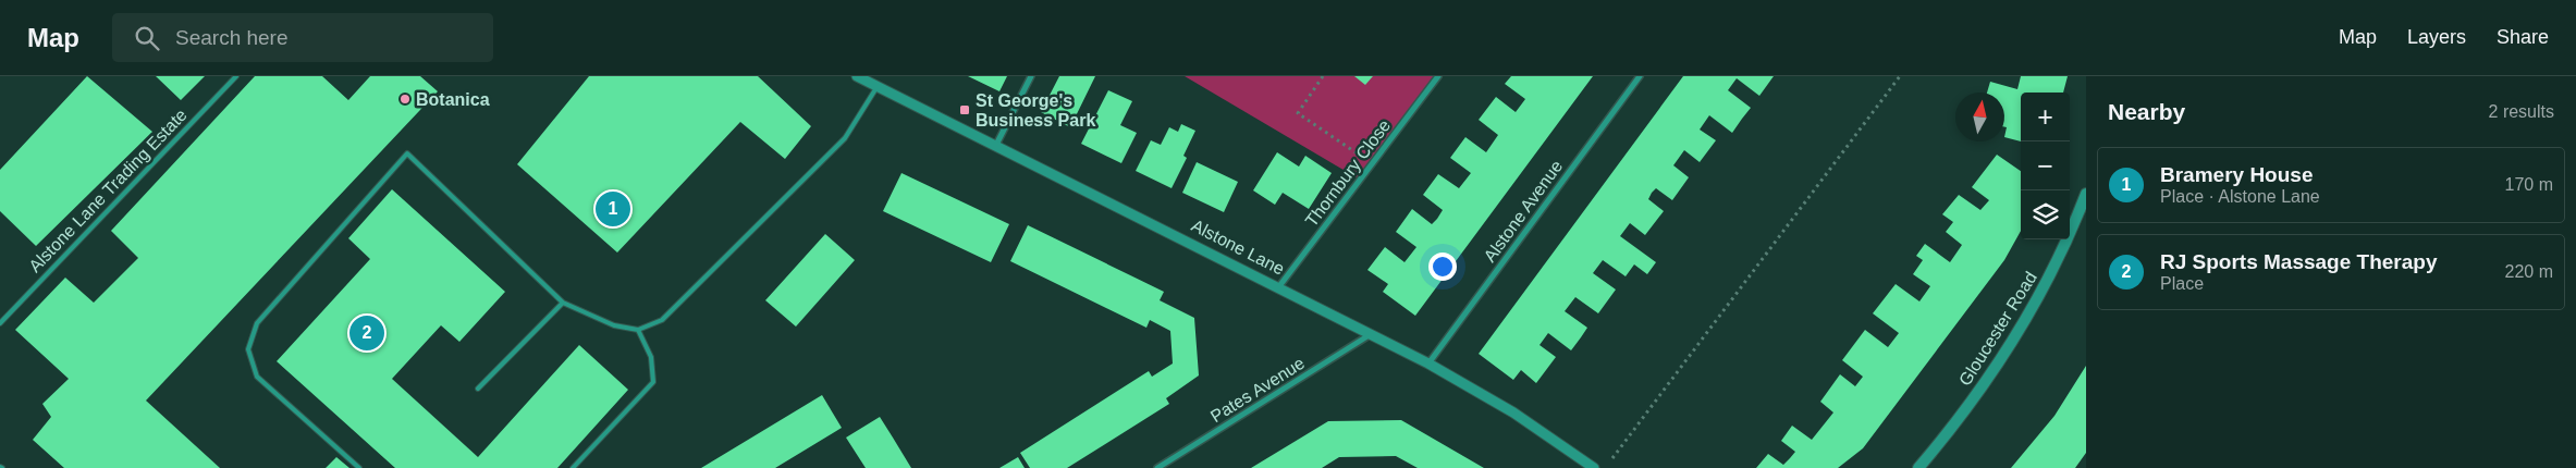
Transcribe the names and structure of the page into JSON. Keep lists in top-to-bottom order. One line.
{"streets":{"main road":["Gloucester Road"],"street":["Thornbury Close","Alstone Avenue","Alstone Lane","Pates Avenue"],"lane":["Alstone Lane Trading Estate"]},"crossings":[["Thornbury Close","Alstone Lane"],["Alstone Avenue","Alstone Lane"],["Alstone Lane","Pates Avenue"]],"places":{"other":["Botanica"],"transit":["St George's Business Park"]},"north":"top","page":{"header":"Map","search":"Search here","nav":["Map","Layers","Share"],"heading":["Nearby","2 results"],"map_buttons":["+","−"],"list":[{"mark":"1","name":"Bramery House","note":"Place · Alstone Lane","value":"170 m"},{"mark":"2","name":"RJ Sports Massage Therapy","note":"Place","value":"220 m"}],"pins":["1","2"]}}
